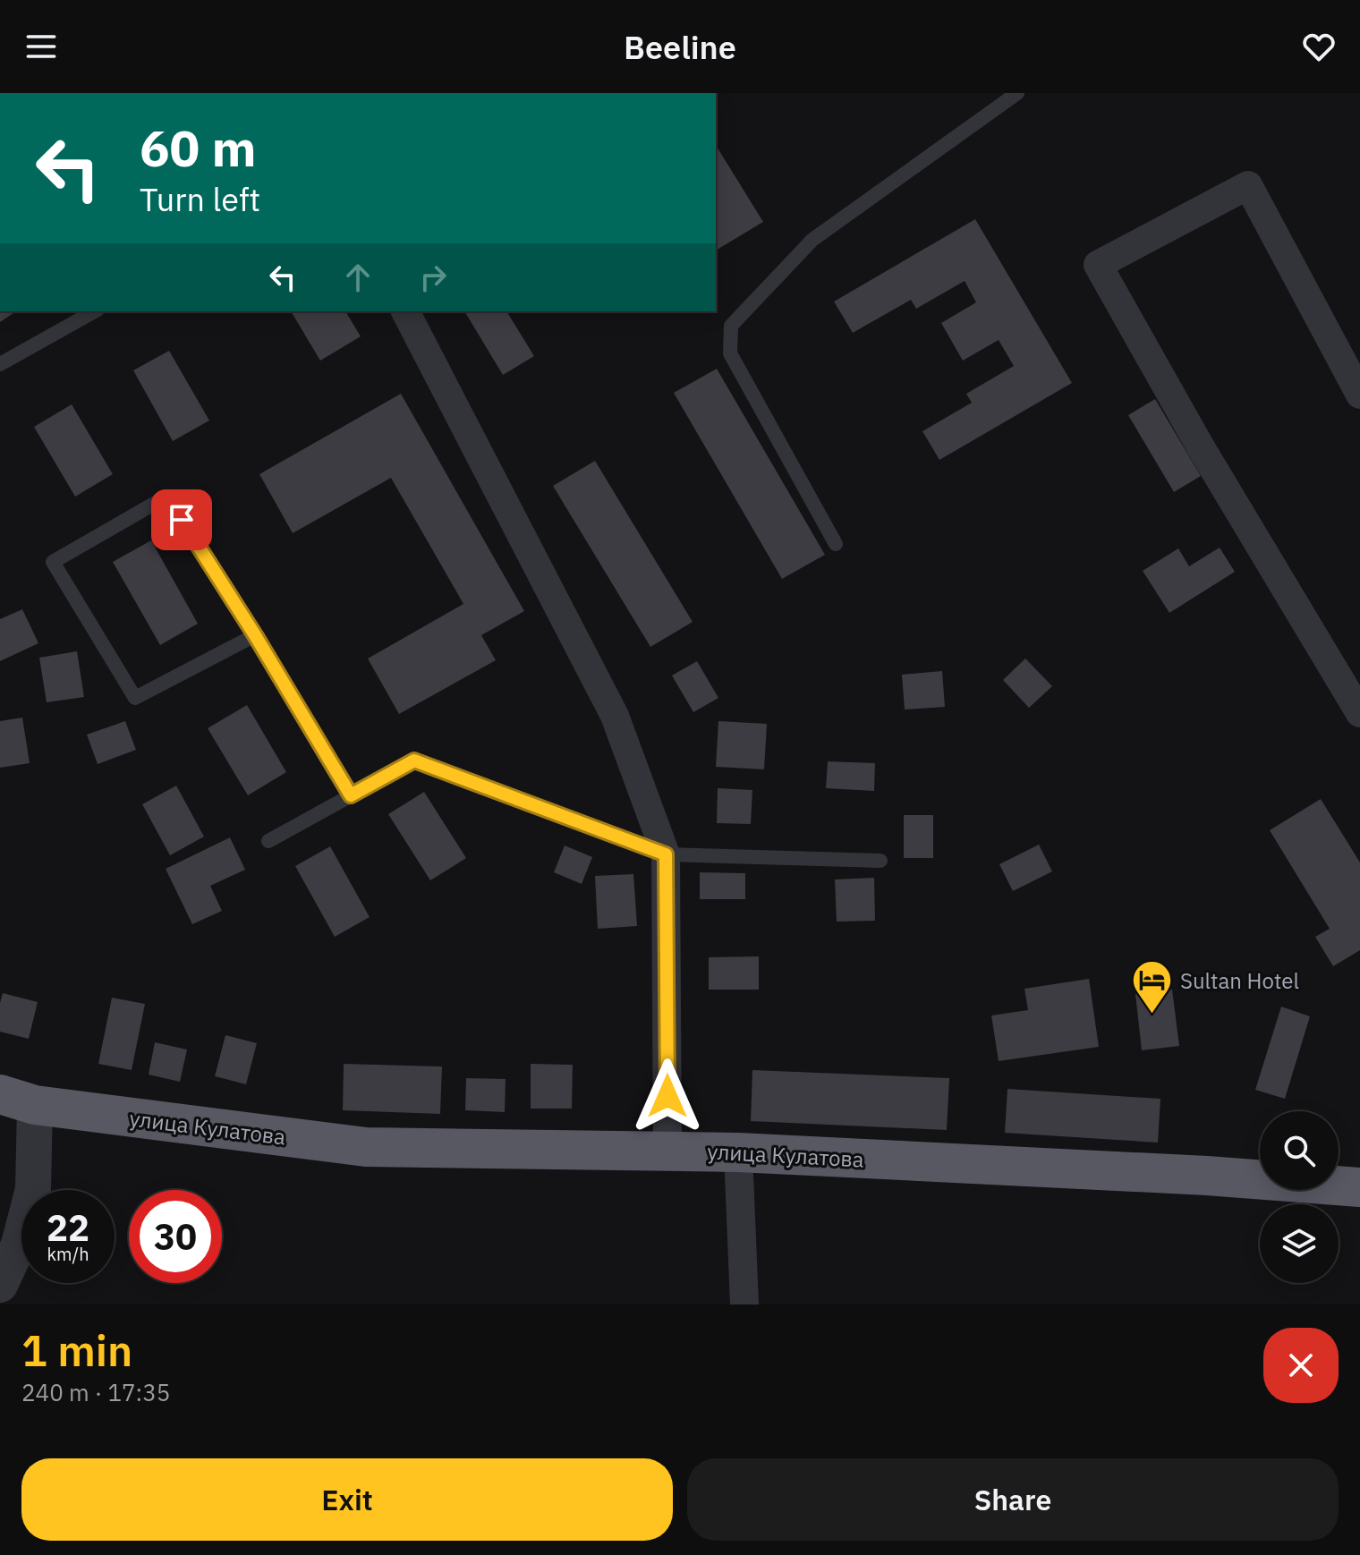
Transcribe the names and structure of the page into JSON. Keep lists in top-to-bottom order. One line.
{"streets":{"highway":["улица Кулатова"]},"places":{"hotel":["Sultan Hotel"]},"page":{"header":"Beeline","turn":["60 m","Turn left"],"speed":"22 km/h","limit":"30","heading":["1 min","240 m · 17:35"],"buttons":["Exit","Share"]}}
